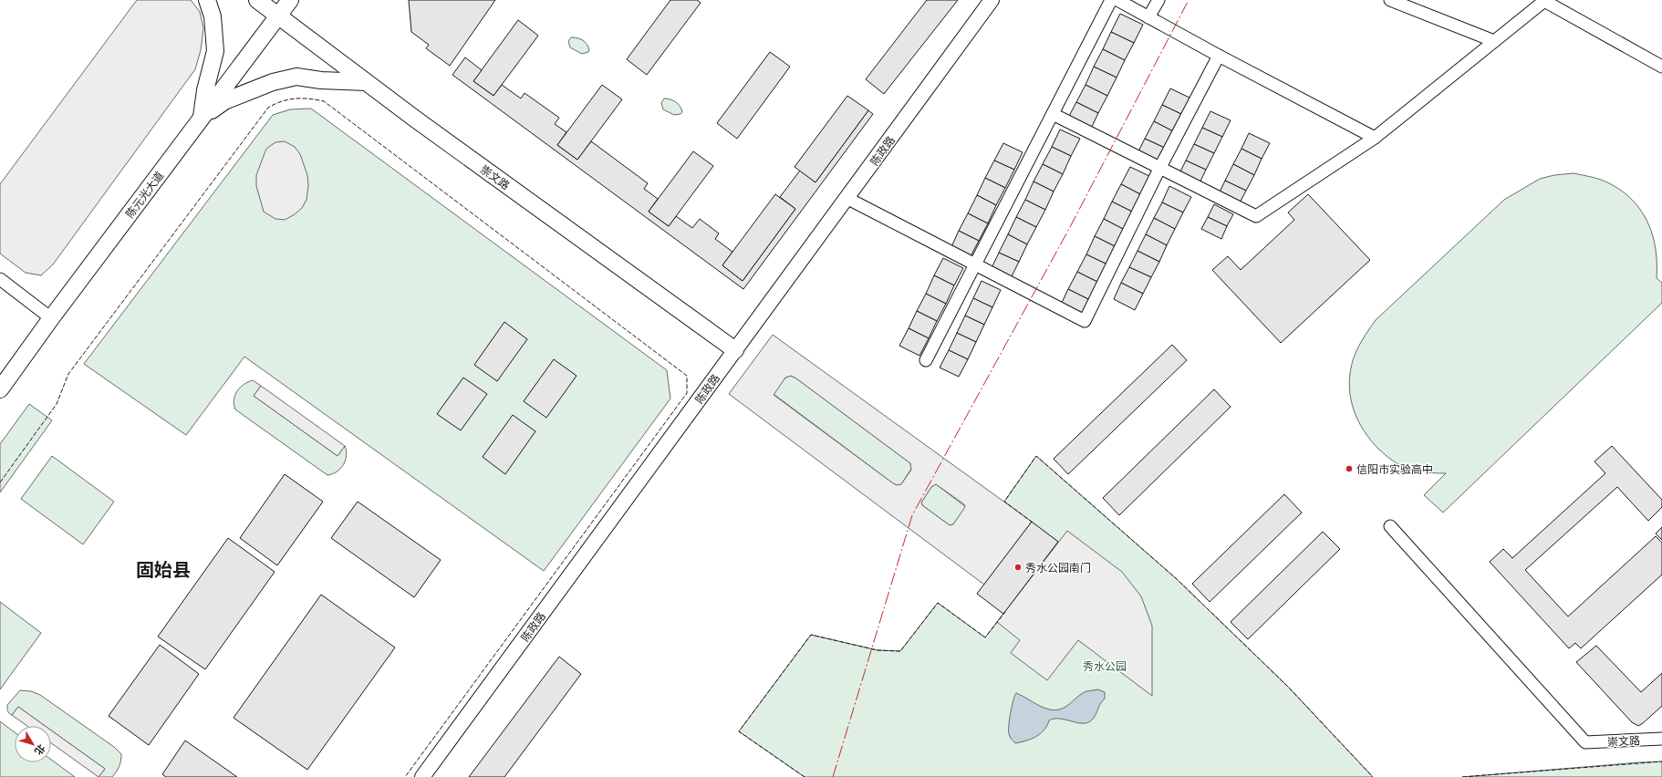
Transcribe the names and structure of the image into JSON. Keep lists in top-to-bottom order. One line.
{"streets":{"main road":["崇文路","陈元光大道"],"street":["陈政路"]},"crossings":[["陈政路","崇文路"],["崇文路","陈元光大道"]],"districts":["固始县"],"parks":["秀水公园"],"places":["信阳市实验高中","秀水公园南门"],"north":"bottom right"}
